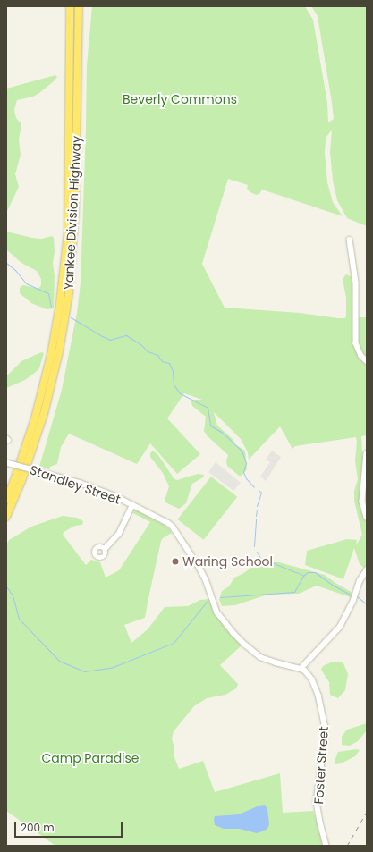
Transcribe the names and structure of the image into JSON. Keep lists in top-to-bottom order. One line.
{"streets":{"highway":["Yankee Division Highway"],"street":["Standley Street","Foster Street"]},"crossings":[["Standley Street","Foster Street"]],"parks":["Beverly Commons","Camp Paradise"],"places":["Waring School"],"scale_bar":"200 m"}
